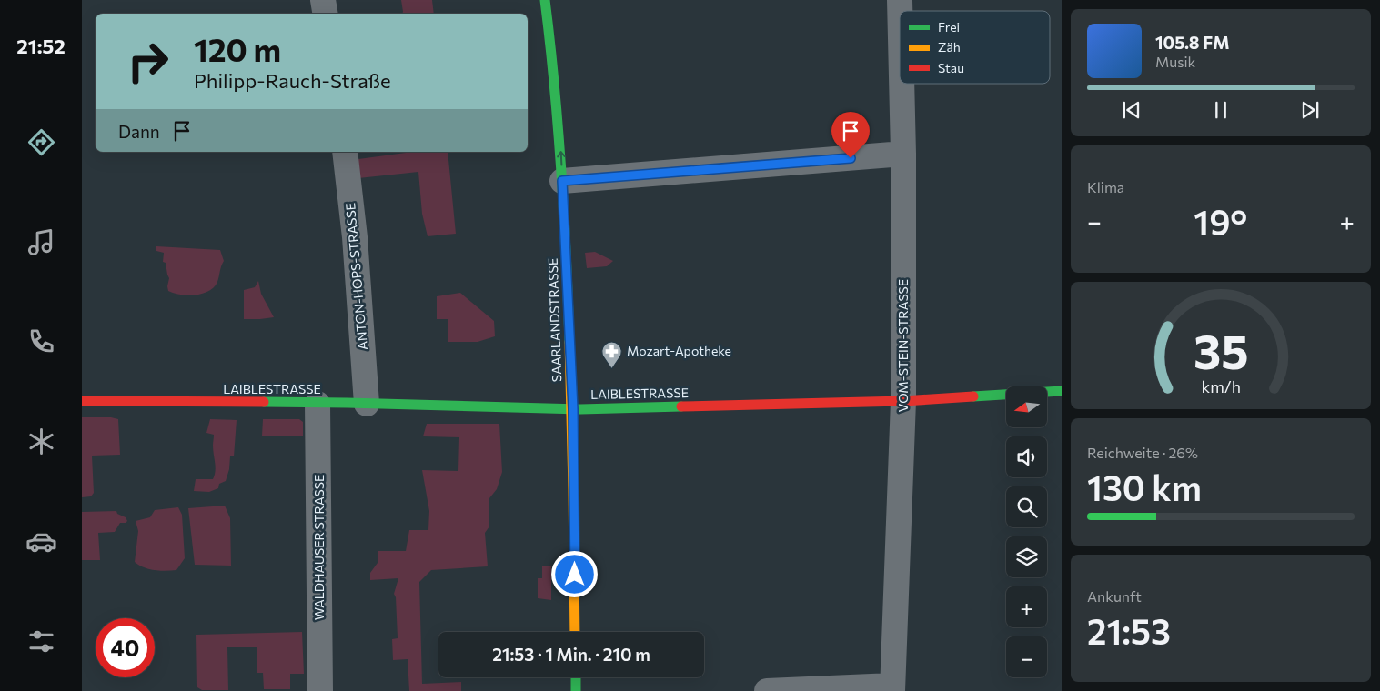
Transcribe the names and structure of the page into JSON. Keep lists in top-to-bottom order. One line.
{"streets":{"street":["ANTON-HOPS-STRASSE","SAARLANDSTRASSE","VOM-STEIN-STRASSE","LAIBLESTRASSE","WALDHAUSER STRASSE"]},"crossings":[["ANTON-HOPS-STRASSE","LAIBLESTRASSE"],["SAARLANDSTRASSE","LAIBLESTRASSE"],["VOM-STEIN-STRASSE","LAIBLESTRASSE"],["LAIBLESTRASSE","WALDHAUSER STRASSE"]],"places":{"pharmacy":["Mozart-Apotheke"]},"legend":["Frei","Zäh","Stau"],"north":"left","page":{"tabs":"21:52","turn":["120 m","Philipp-Rauch-Straße"],"song":["105.8 FM","Musik"],"then":"Dann","tile":["Klima",["Reichweite · 26%","130 km"],["Ankunft","21:53"]],"heat":["−","19°","+"],"map_buttons":["+","−"],"limit":"40","trip":"21:53 · 1 Min. · 210 m","gauge":["35","km/h"]}}
